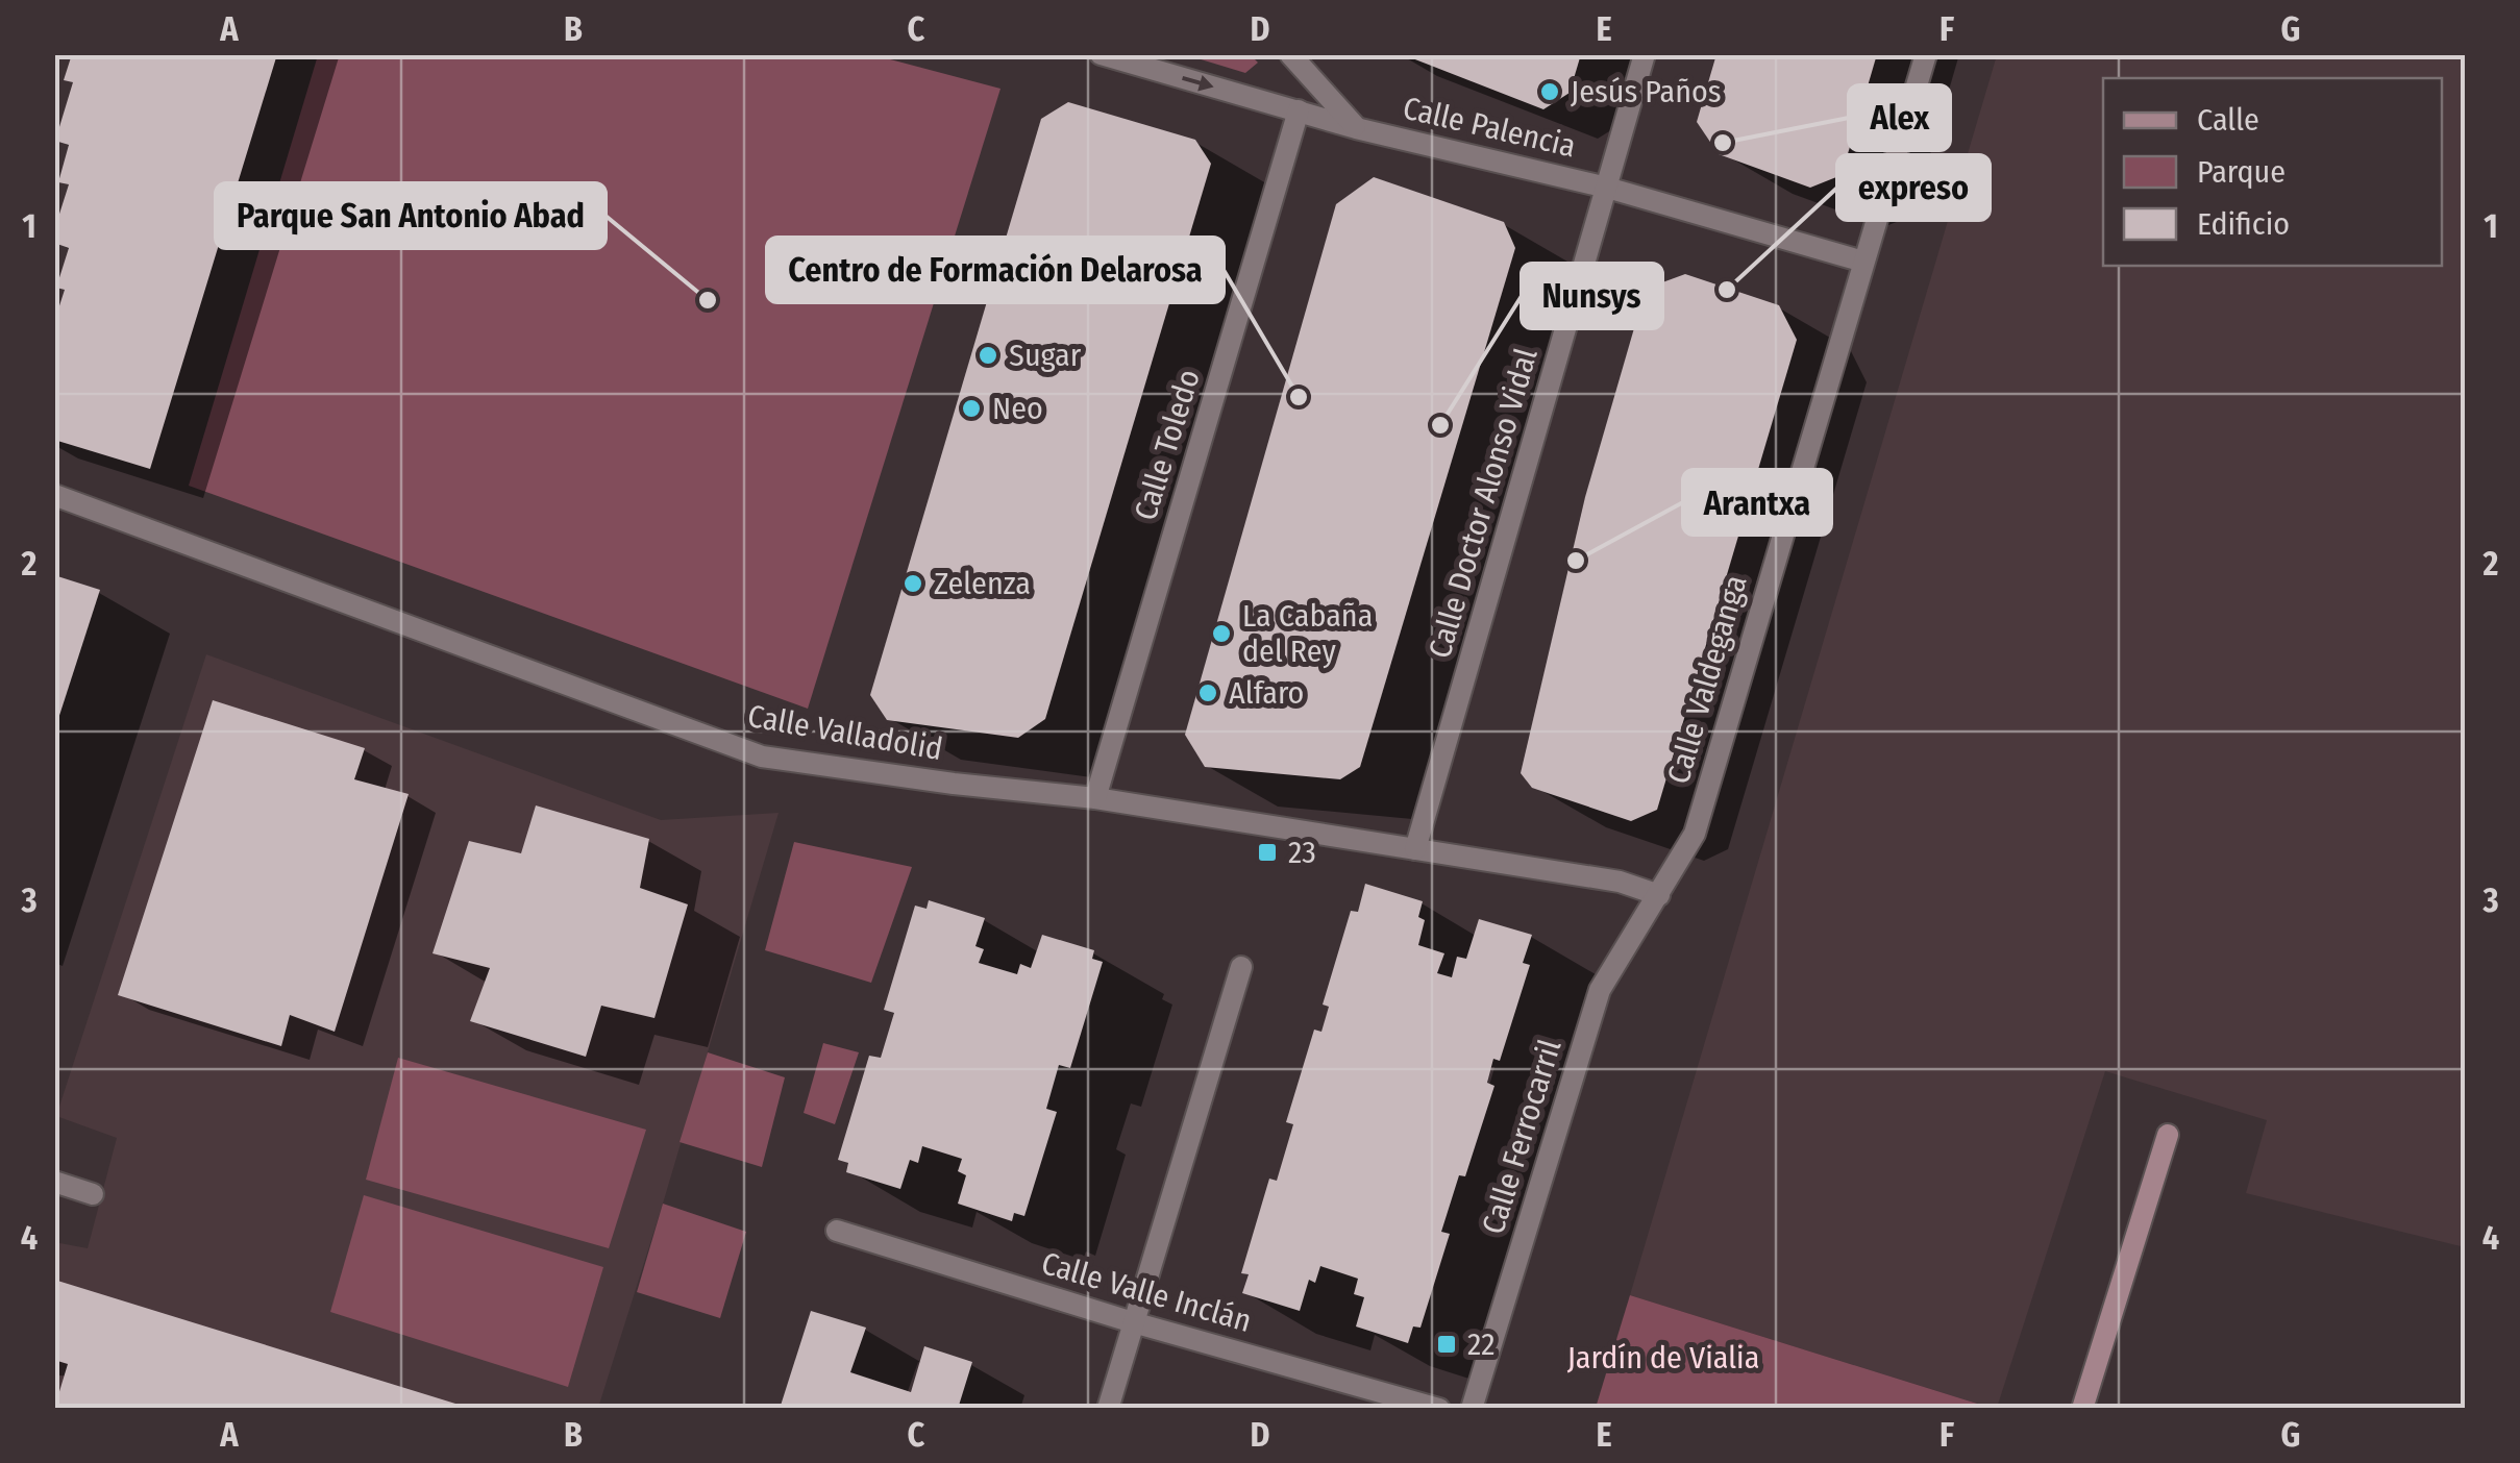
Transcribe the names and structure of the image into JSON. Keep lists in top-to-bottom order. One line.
{"streets":{"street":["Calle Palencia","Calle Toledo","Calle Doctor Alonso Vidal","Calle Valdeganga","Calle Valladolid","Calle Ferrocarril","Calle Valle Inclán"]},"crossings":[["Calle Palencia","Calle Toledo"],["Calle Palencia","Calle Doctor Alonso Vidal"],["Calle Palencia","Calle Valdeganga"],["Calle Toledo","Calle Valladolid"],["Calle Doctor Alonso Vidal","Calle Valladolid"],["Calle Valdeganga","Calle Valladolid"],["Calle Valdeganga","Calle Ferrocarril"],["Calle Valladolid","Calle Ferrocarril"]],"parks":["Jardín de Vialia"],"places":{"other":["Jesús Paños","Alex","expreso","Parque San Antonio Abad","Sugar","Centro de Formación Delarosa","Neo","Nunsys","Arantxa","Zelenza","La Cabaña del Rey","Alfaro"],"transit":["23","22"]},"legend":["Calle","Parque","Edificio"],"grid":{"columns":["A","B","C","D","E","F","G"],"rows":["1","2","3","4"]}}
